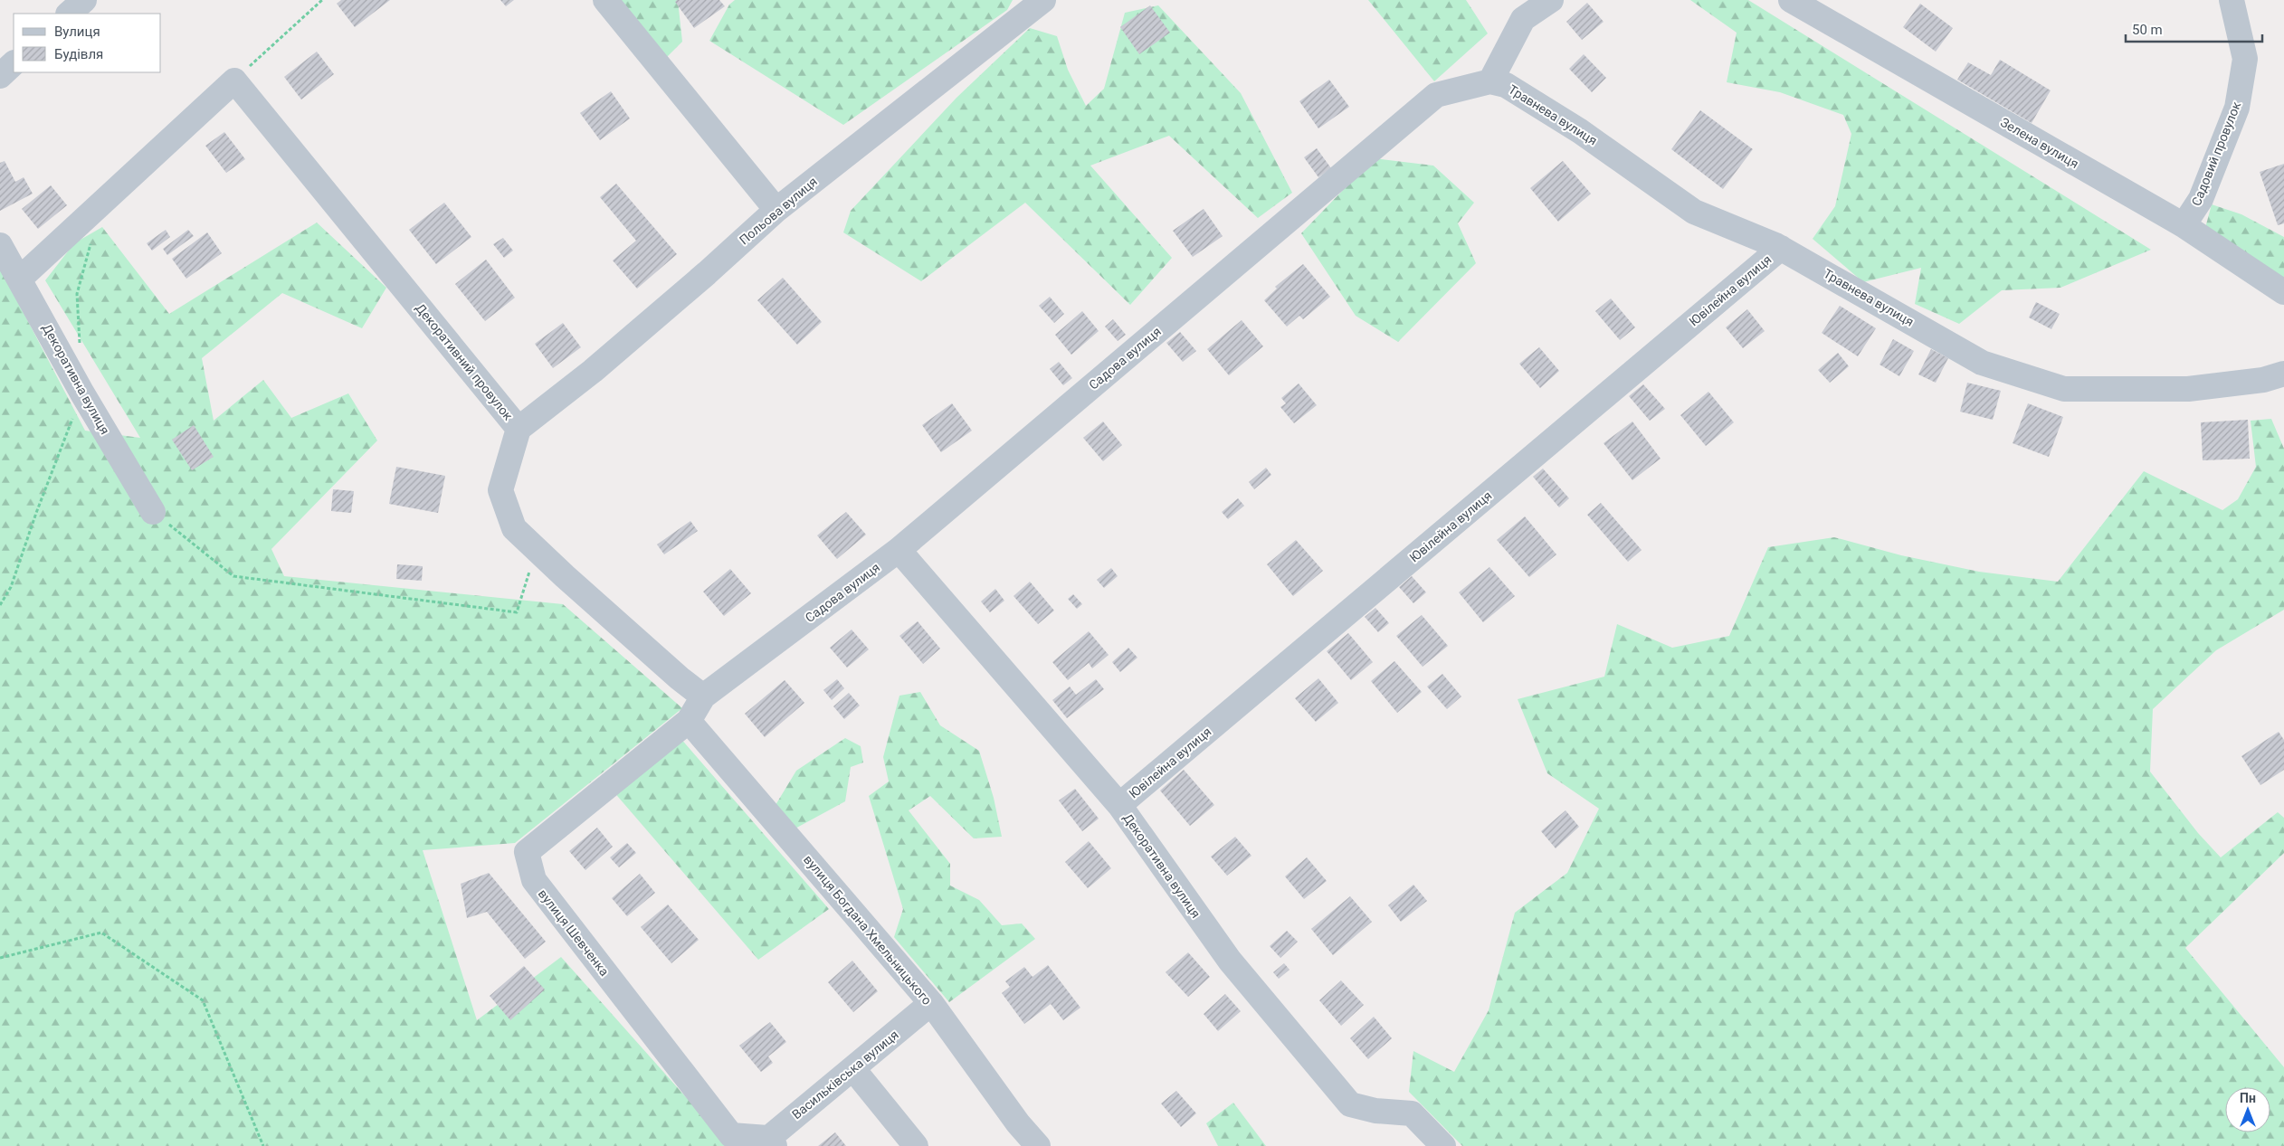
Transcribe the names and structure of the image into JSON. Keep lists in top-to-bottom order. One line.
{"streets":{"street":["Травнева вулиця","Зелена вулиця","Садовий провулок","Польова вулиця","Ювілейна вулиця","Садова вулиця","Декоративний провулок","Декоративна вулиця","вулиця Богдана Хмельницького","вулиця Шевченка","Васильківська вулиця"]},"crossings":[["Травнева вулиця","Ювілейна вулиця"],["Травнева вулиця","Садова вулиця"],["Зелена вулиця","Садовий провулок"],["Польова вулиця","Декоративний провулок"],["Ювілейна вулиця","Декоративна вулиця"],["Садова вулиця","Декоративний провулок"],["Садова вулиця","Декоративна вулиця"],["Садова вулиця","вулиця Богдана Хмельницького"],["Садова вулиця","вулиця Шевченка"],["вулиця Богдана Хмельницького","вулиця Шевченка"],["вулиця Богдана Хмельницького","Васильківська вулиця"],["вулиця Шевченка","Васильківська вулиця"]],"legend":["Вулиця","Будівля"],"scale_bar":"50 m","north":"top"}
